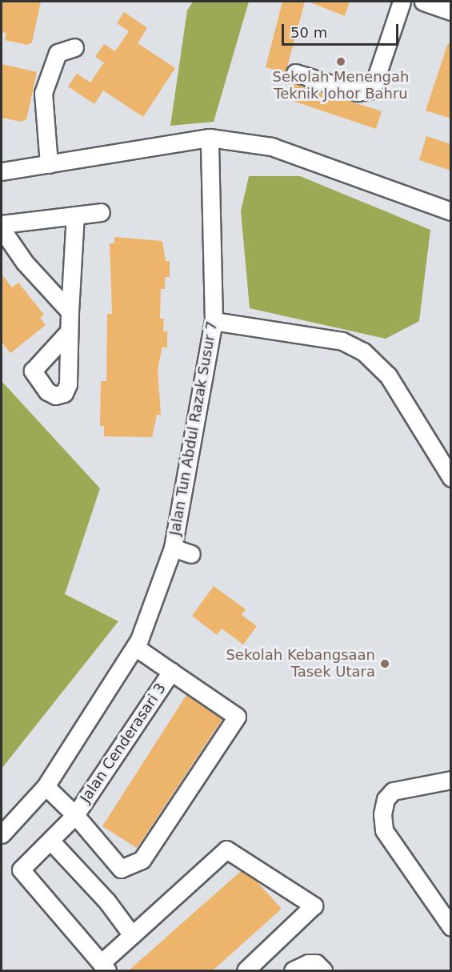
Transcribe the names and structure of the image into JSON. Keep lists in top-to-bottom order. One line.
{"streets":{"street":["Jalan Tun Abdul Razak Susur 7","Jalan Cenderasari 3"]},"places":["Sekolah Menengah Teknik Johor Bahru","Sekolah Kebangsaan Tasek Utara"],"scale_bar":"50 m"}
